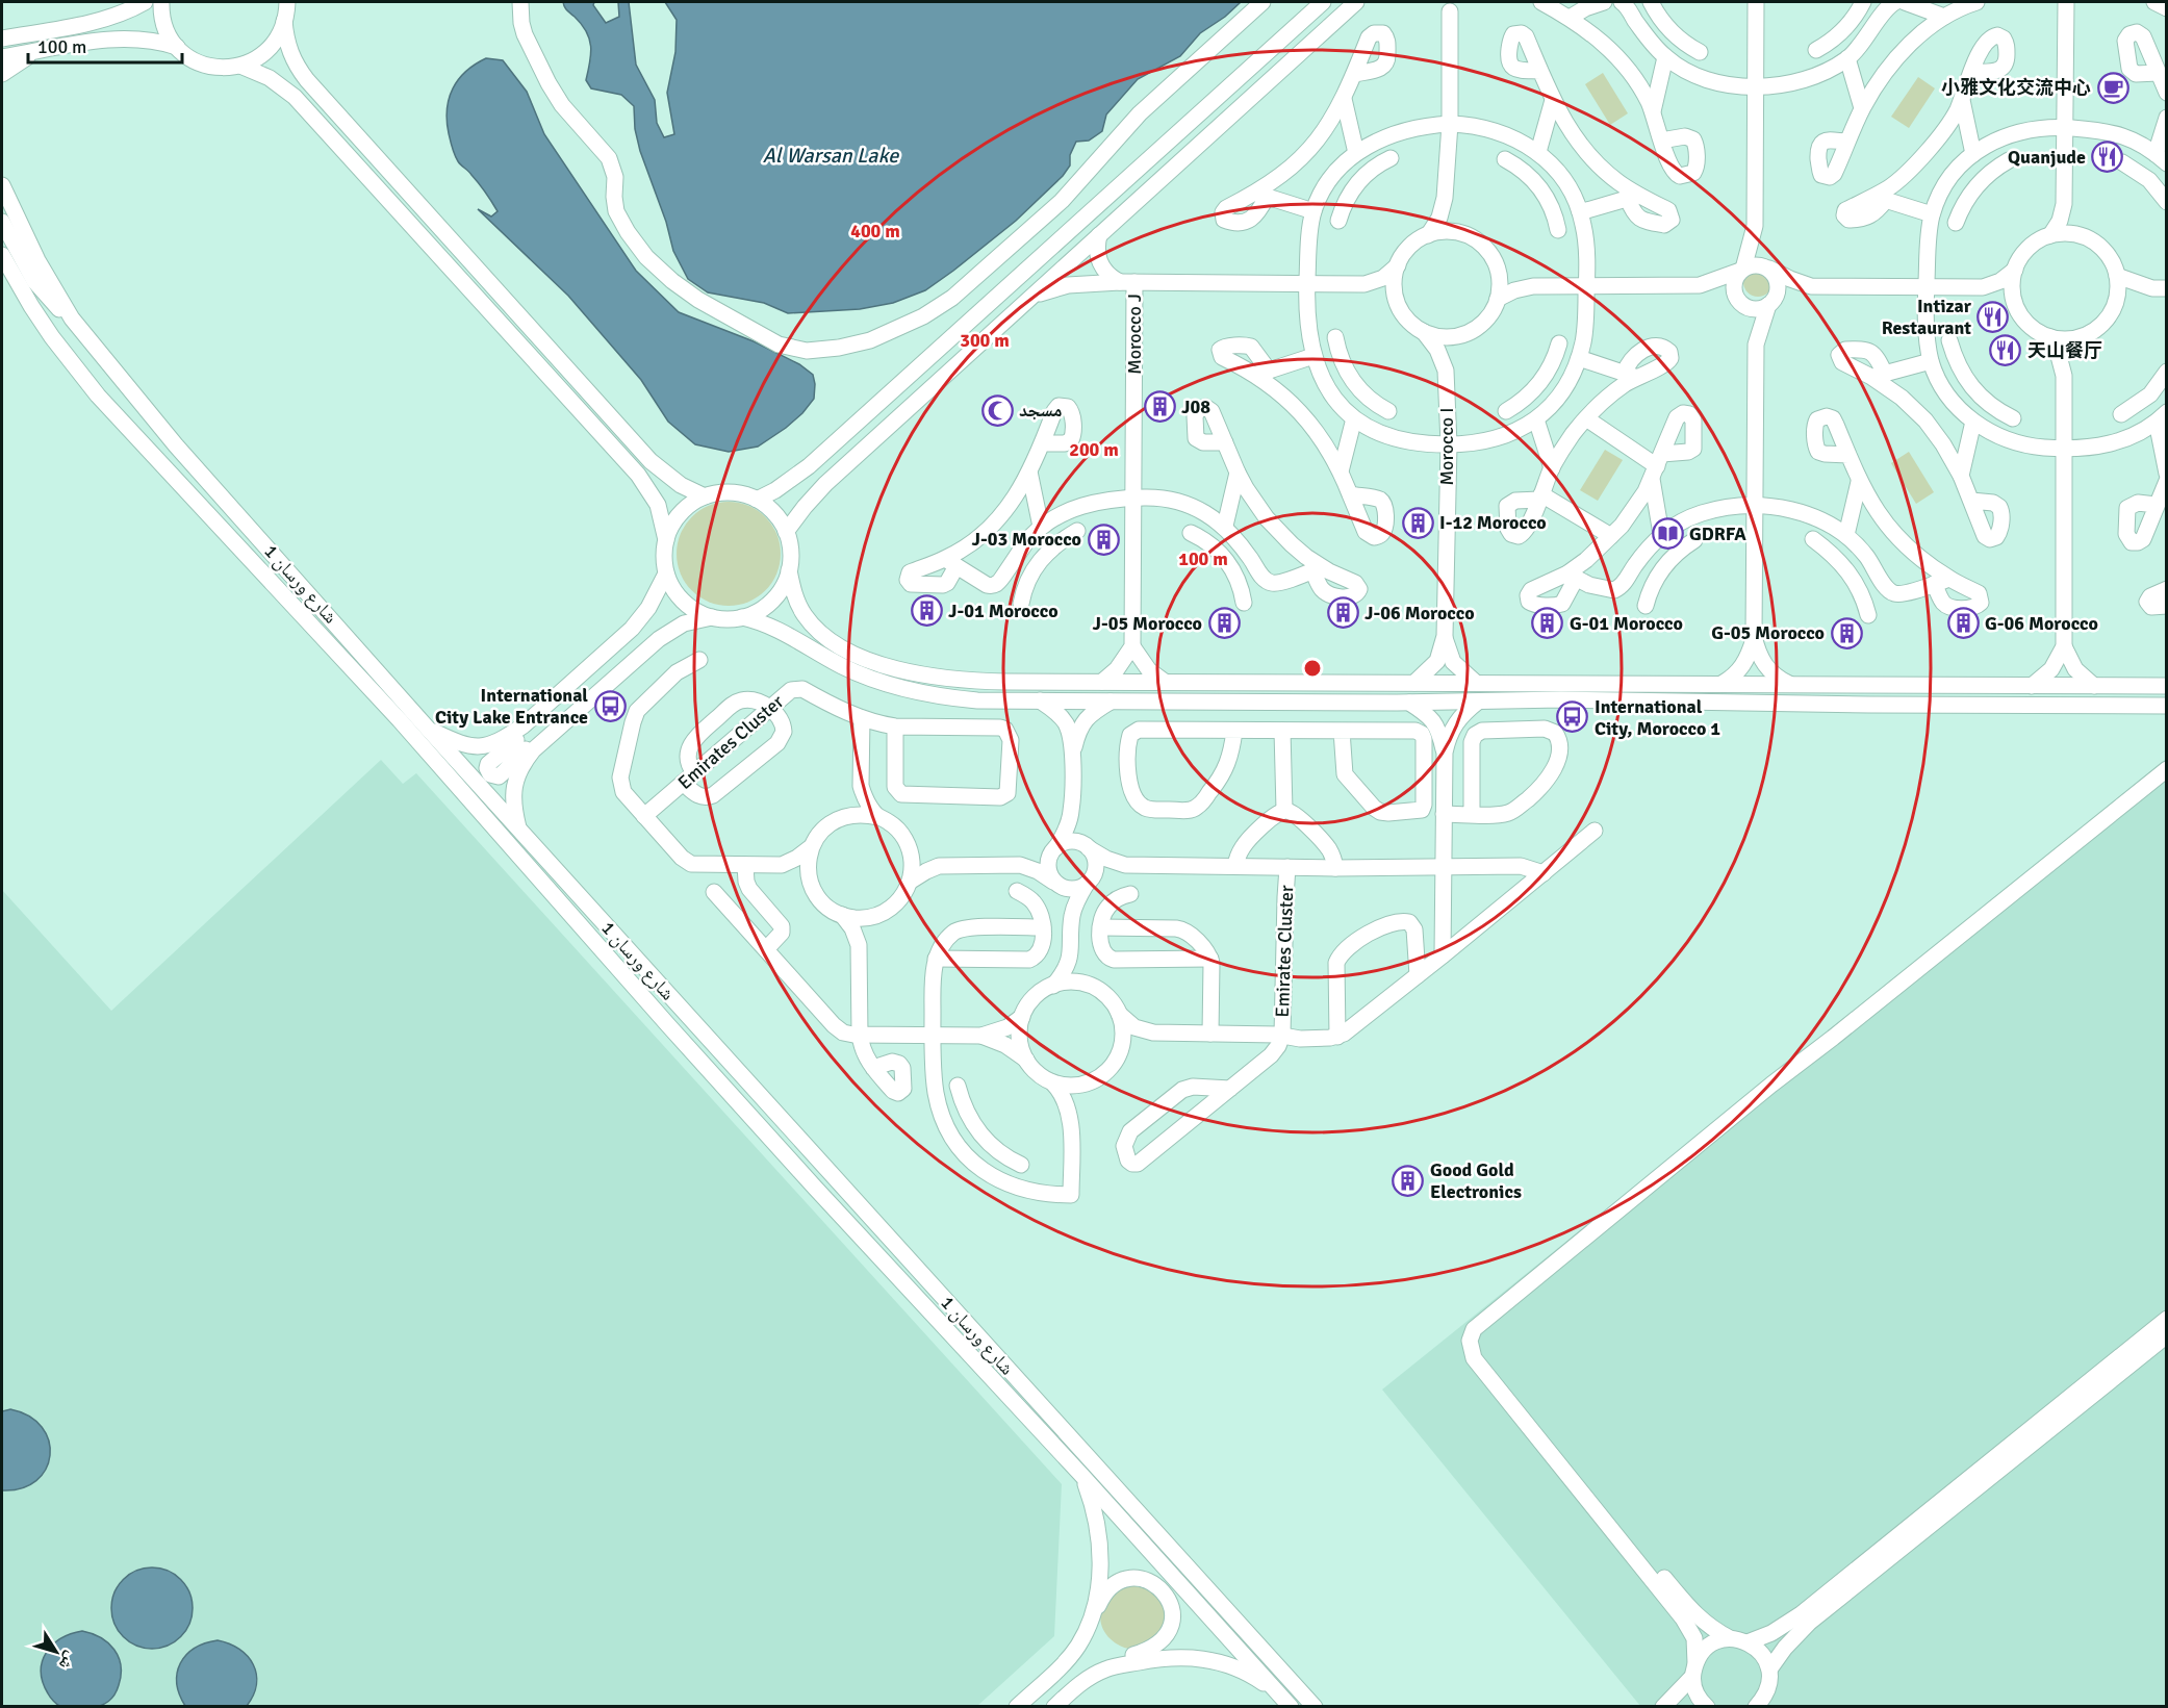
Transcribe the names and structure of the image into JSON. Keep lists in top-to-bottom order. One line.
{"streets":{"street":["Morocco J","Morocco I","شارع ورسان 1","Emirates Cluster"]},"water":["Al Warsan Lake"],"places":{"cafe":["小雅文化交流中心"],"restaurant":["Quanjude","Intizar Restaurant","天山餐厅"],"building":["J08","I-12 Morocco","J-03 Morocco","J-01 Morocco","J-06 Morocco","J-05 Morocco","G-01 Morocco","G-06 Morocco","G-05 Morocco","Good Gold Electronics"],"mosque":["مسجد"],"library":["GDRFA"],"bus stop":["International City Lake Entrance","International City, Morocco 1"]},"scale_bar":"100 m","north":"bottom right","rings":["400 m","300 m","200 m","100 m"]}
